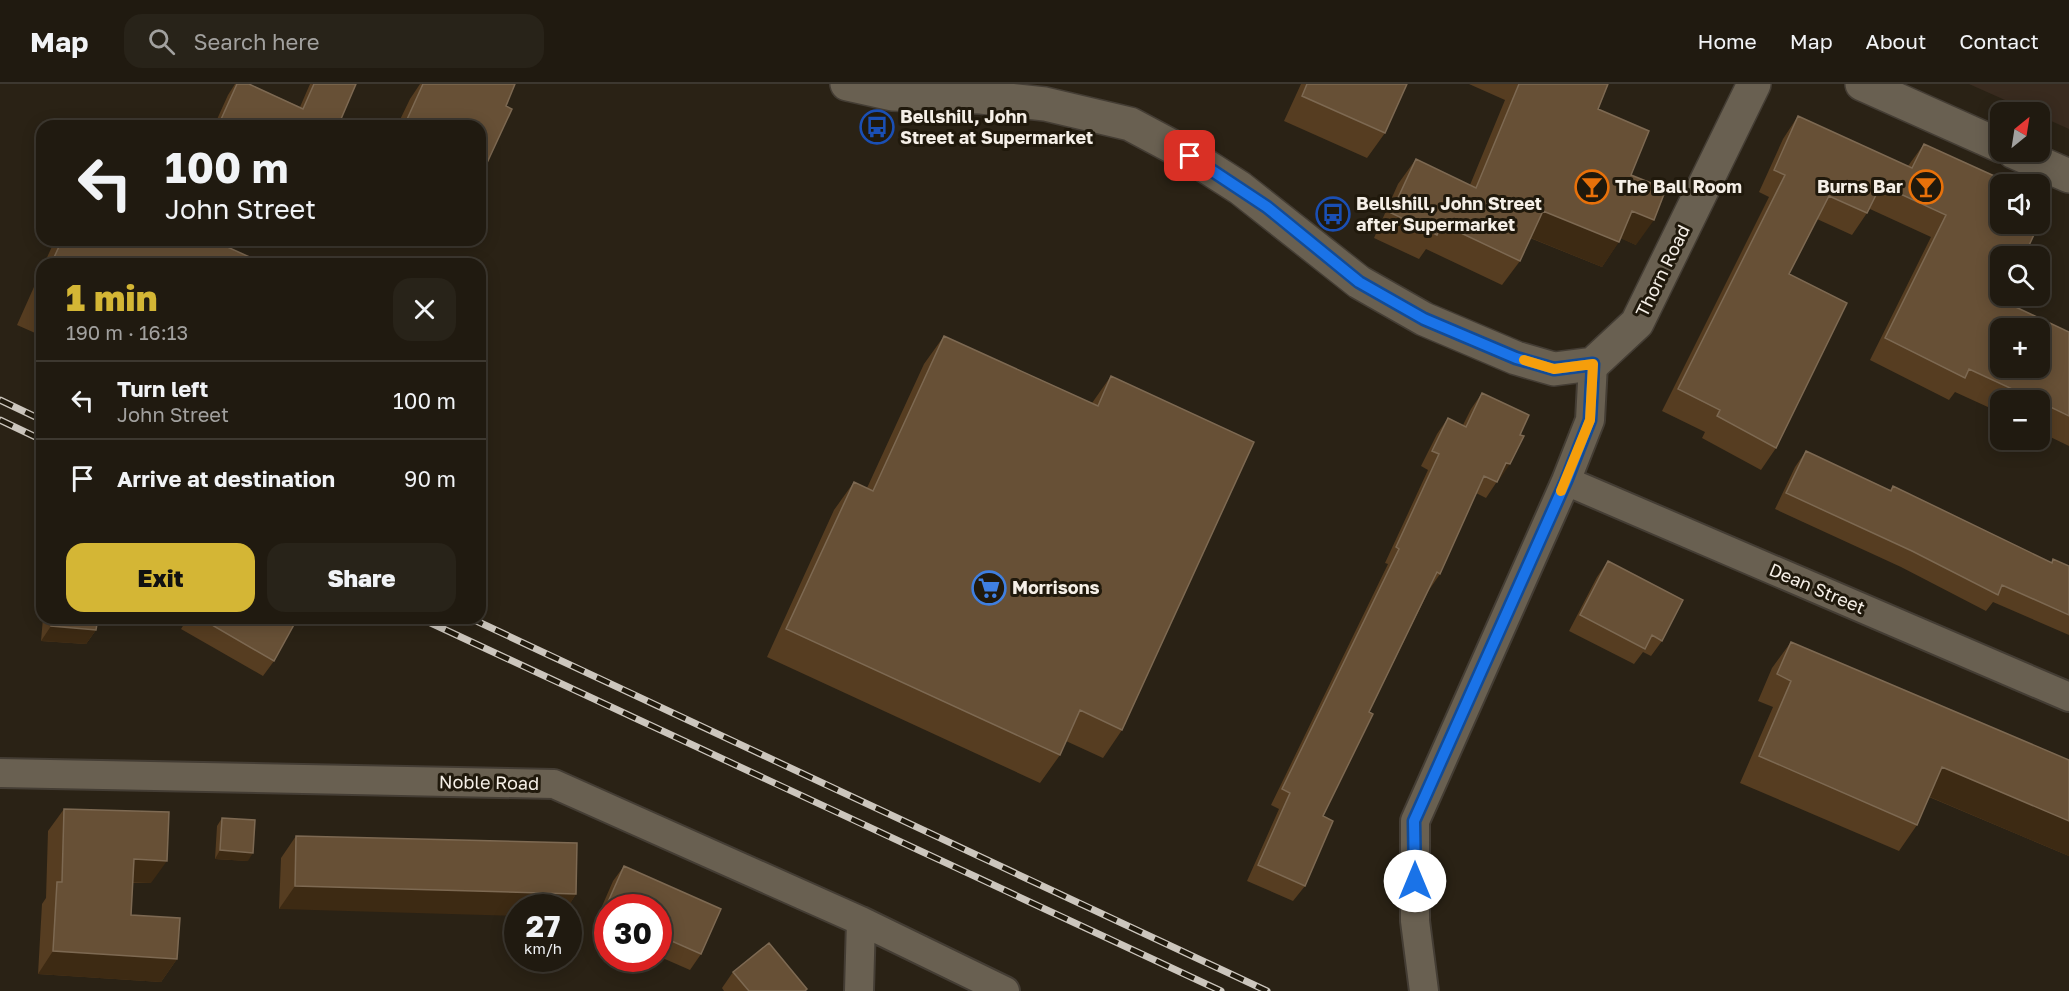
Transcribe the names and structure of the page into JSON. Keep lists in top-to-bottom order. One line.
{"streets":{"street":["Thorn Road","Dean Street","Noble Road"]},"places":{"bus stop":["Bellshill, John Street at Supermarket","Bellshill, John Street after Supermarket"],"bar":["The Ball Room","Burns Bar"],"supermarket":["Morrisons"]},"north":"top right","page":{"header":"Map","search":"Search here","nav":["Home","Map","About","Contact"],"map_buttons":["+","−"],"turn":["100 m","John Street"],"heading":["1 min","190 m · 16:13"],"list":[{"name":"Turn left","note":"John Street","value":"100 m"},{"name":"Arrive at destination","value":"90 m"}],"buttons":["Exit","Share"],"speed":"27 km/h","limit":"30"}}
